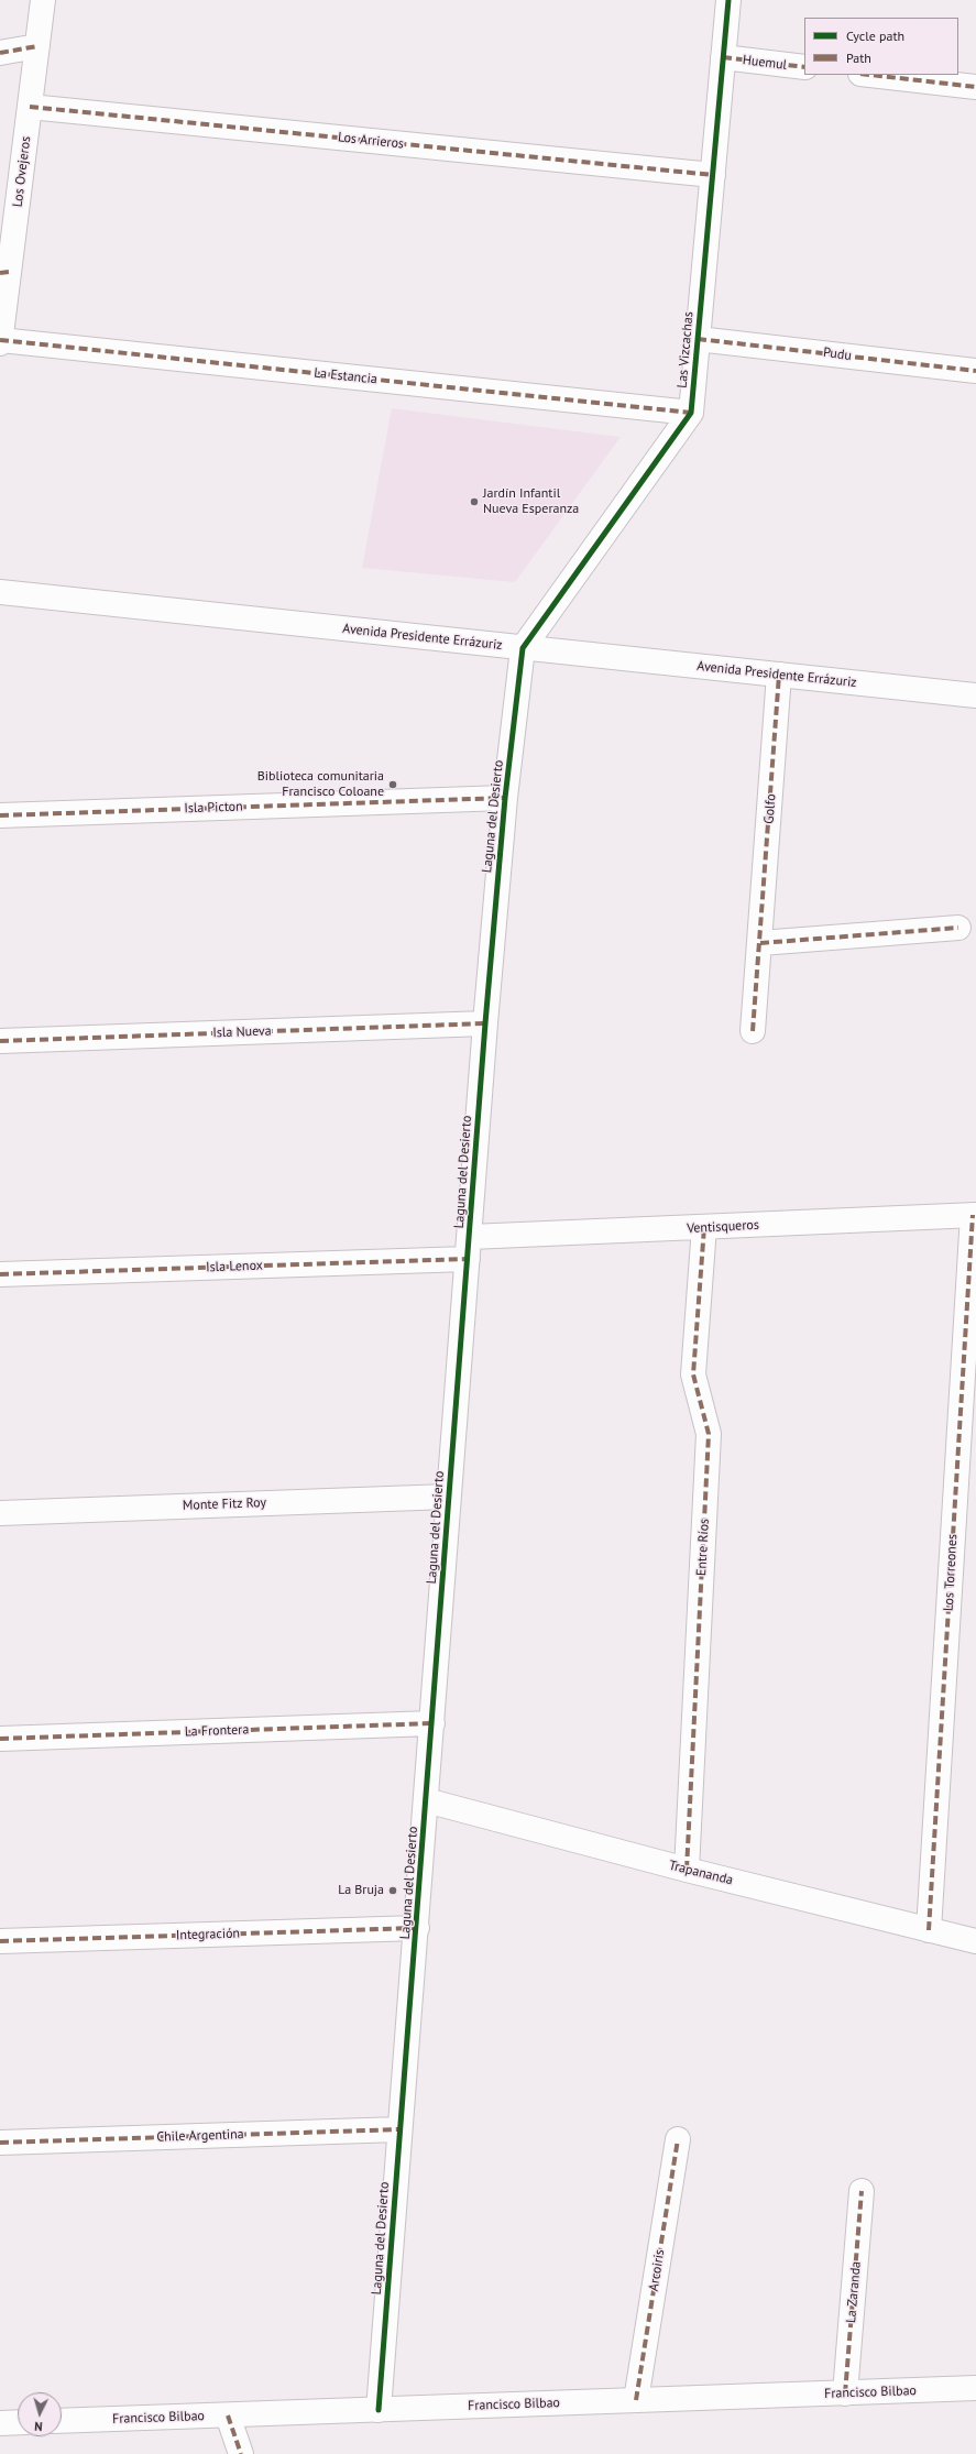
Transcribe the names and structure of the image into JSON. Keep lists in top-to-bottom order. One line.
{"streets":{"street":["Huemul","Los Arrieros","Los Ovejeros","Las Vizcachas","Pudu","La Estancia","Avenida Presidente Errázuriz","Isla Picton","Golfo","Laguna del Desierto","Isla Nueva","Ventisqueros","Isla Lenox","Monte Fitz Roy","Entre Ríos","Los Torreones","La Frontera","Trapananda","Integración","Chile Argentina","Arcoiris","La Zaranda","Francisco Bilbao"]},"crossings":[["Huemul","Las Vizcachas"],["Los Arrieros","Los Ovejeros"],["Los Arrieros","Las Vizcachas"],["Los Ovejeros","La Estancia"],["Las Vizcachas","Pudu"],["Las Vizcachas","La Estancia"],["Avenida Presidente Errázuriz","Golfo"],["Avenida Presidente Errázuriz","Laguna del Desierto"],["Isla Picton","Laguna del Desierto"],["Laguna del Desierto","Isla Nueva"],["Laguna del Desierto","Ventisqueros"],["Laguna del Desierto","Isla Lenox"],["Laguna del Desierto","Monte Fitz Roy"],["Laguna del Desierto","La Frontera"],["Laguna del Desierto","Trapananda"],["Laguna del Desierto","Integración"],["Laguna del Desierto","Chile Argentina"],["Laguna del Desierto","Francisco Bilbao"],["Ventisqueros","Isla Lenox"],["Ventisqueros","Entre Ríos"],["Ventisqueros","Los Torreones"],["Entre Ríos","Trapananda"],["Los Torreones","Trapananda"],["Arcoiris","Francisco Bilbao"],["La Zaranda","Francisco Bilbao"]],"places":["Jardín Infantil Nueva Esperanza","Biblioteca comunitaria Francisco Coloane","La Bruja"],"legend":["Cycle path","Path"],"north":"bottom"}
